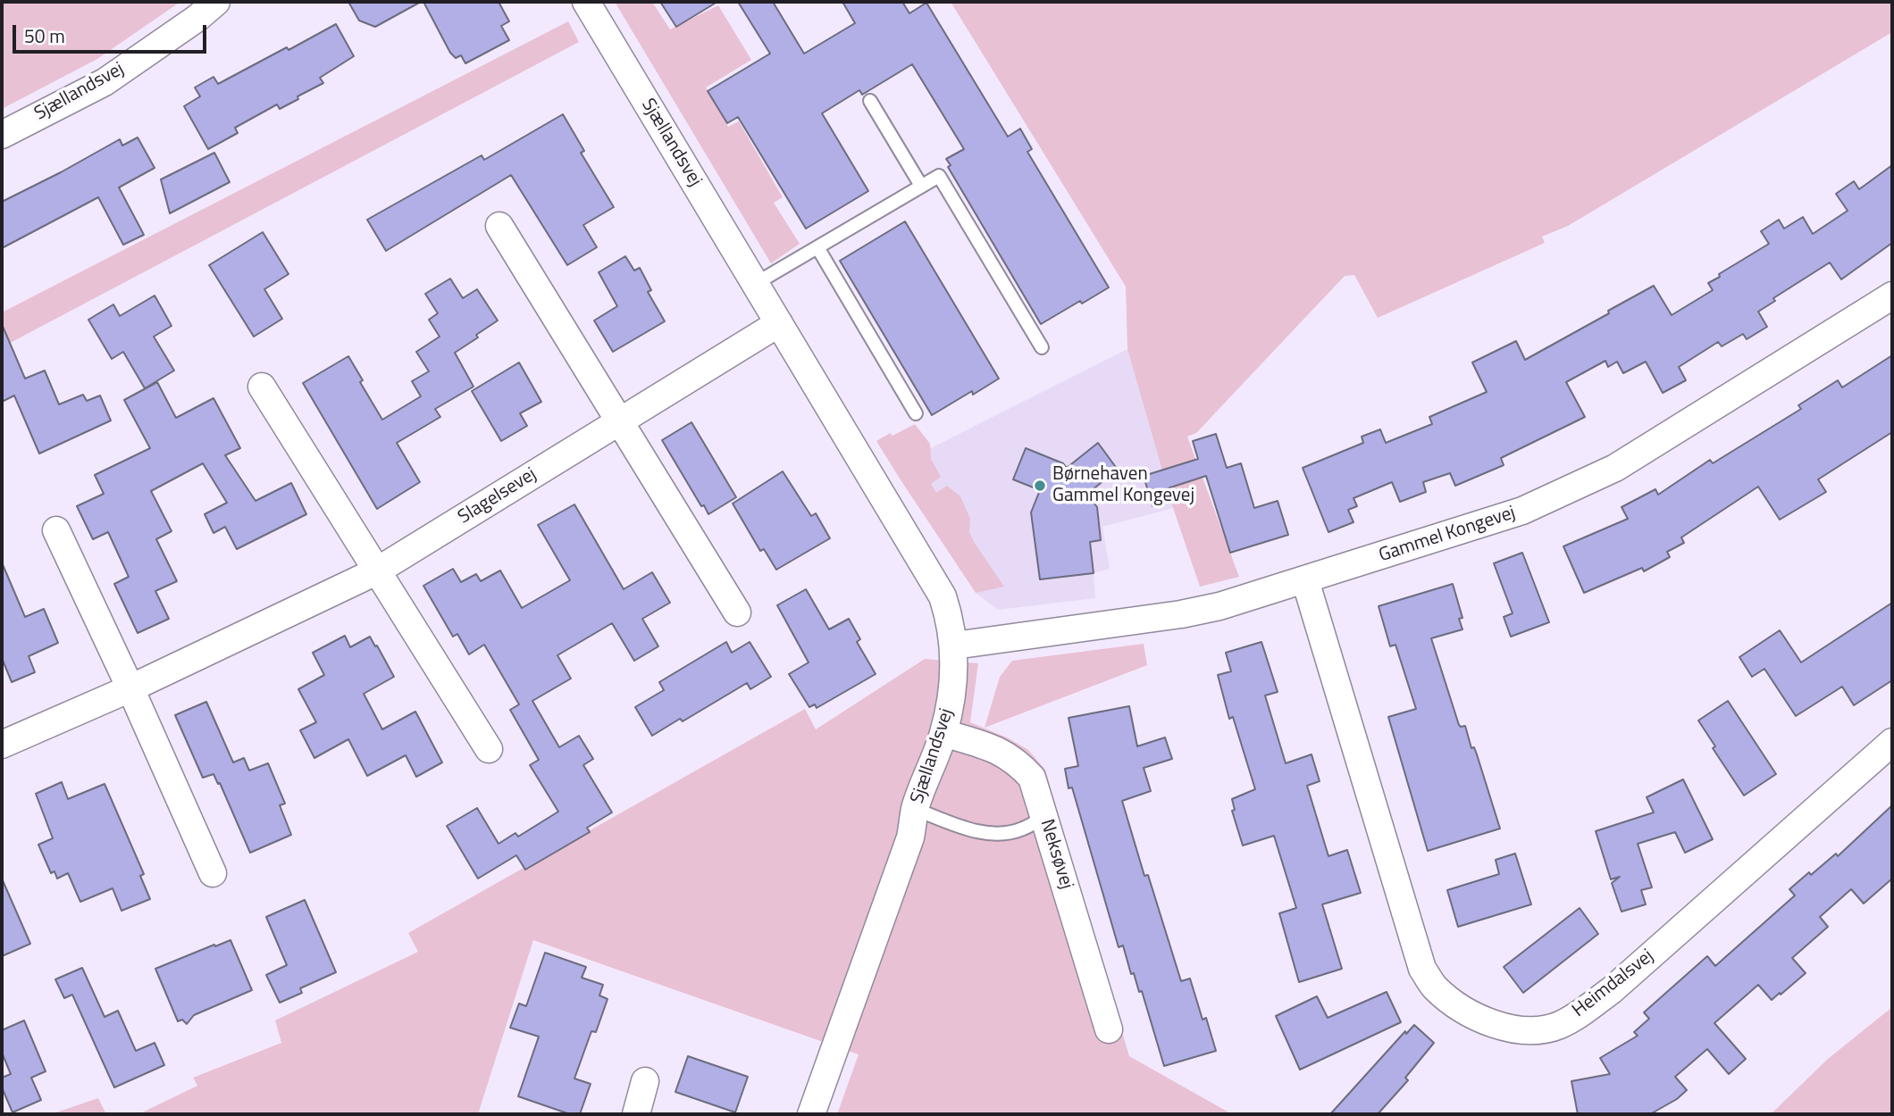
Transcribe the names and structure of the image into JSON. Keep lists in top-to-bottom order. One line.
{"streets":{"street":["Sjællandsvej","Slagelsevej","Gammel Kongevej","Neksøvej","Heimdalsvej"]},"crossings":[["Sjællandsvej","Slagelsevej"],["Sjællandsvej","Gammel Kongevej"],["Sjællandsvej","Neksøvej"],["Gammel Kongevej","Heimdalsvej"]],"places":["Børnehaven Gammel Kongevej"],"scale_bar":"50 m"}
